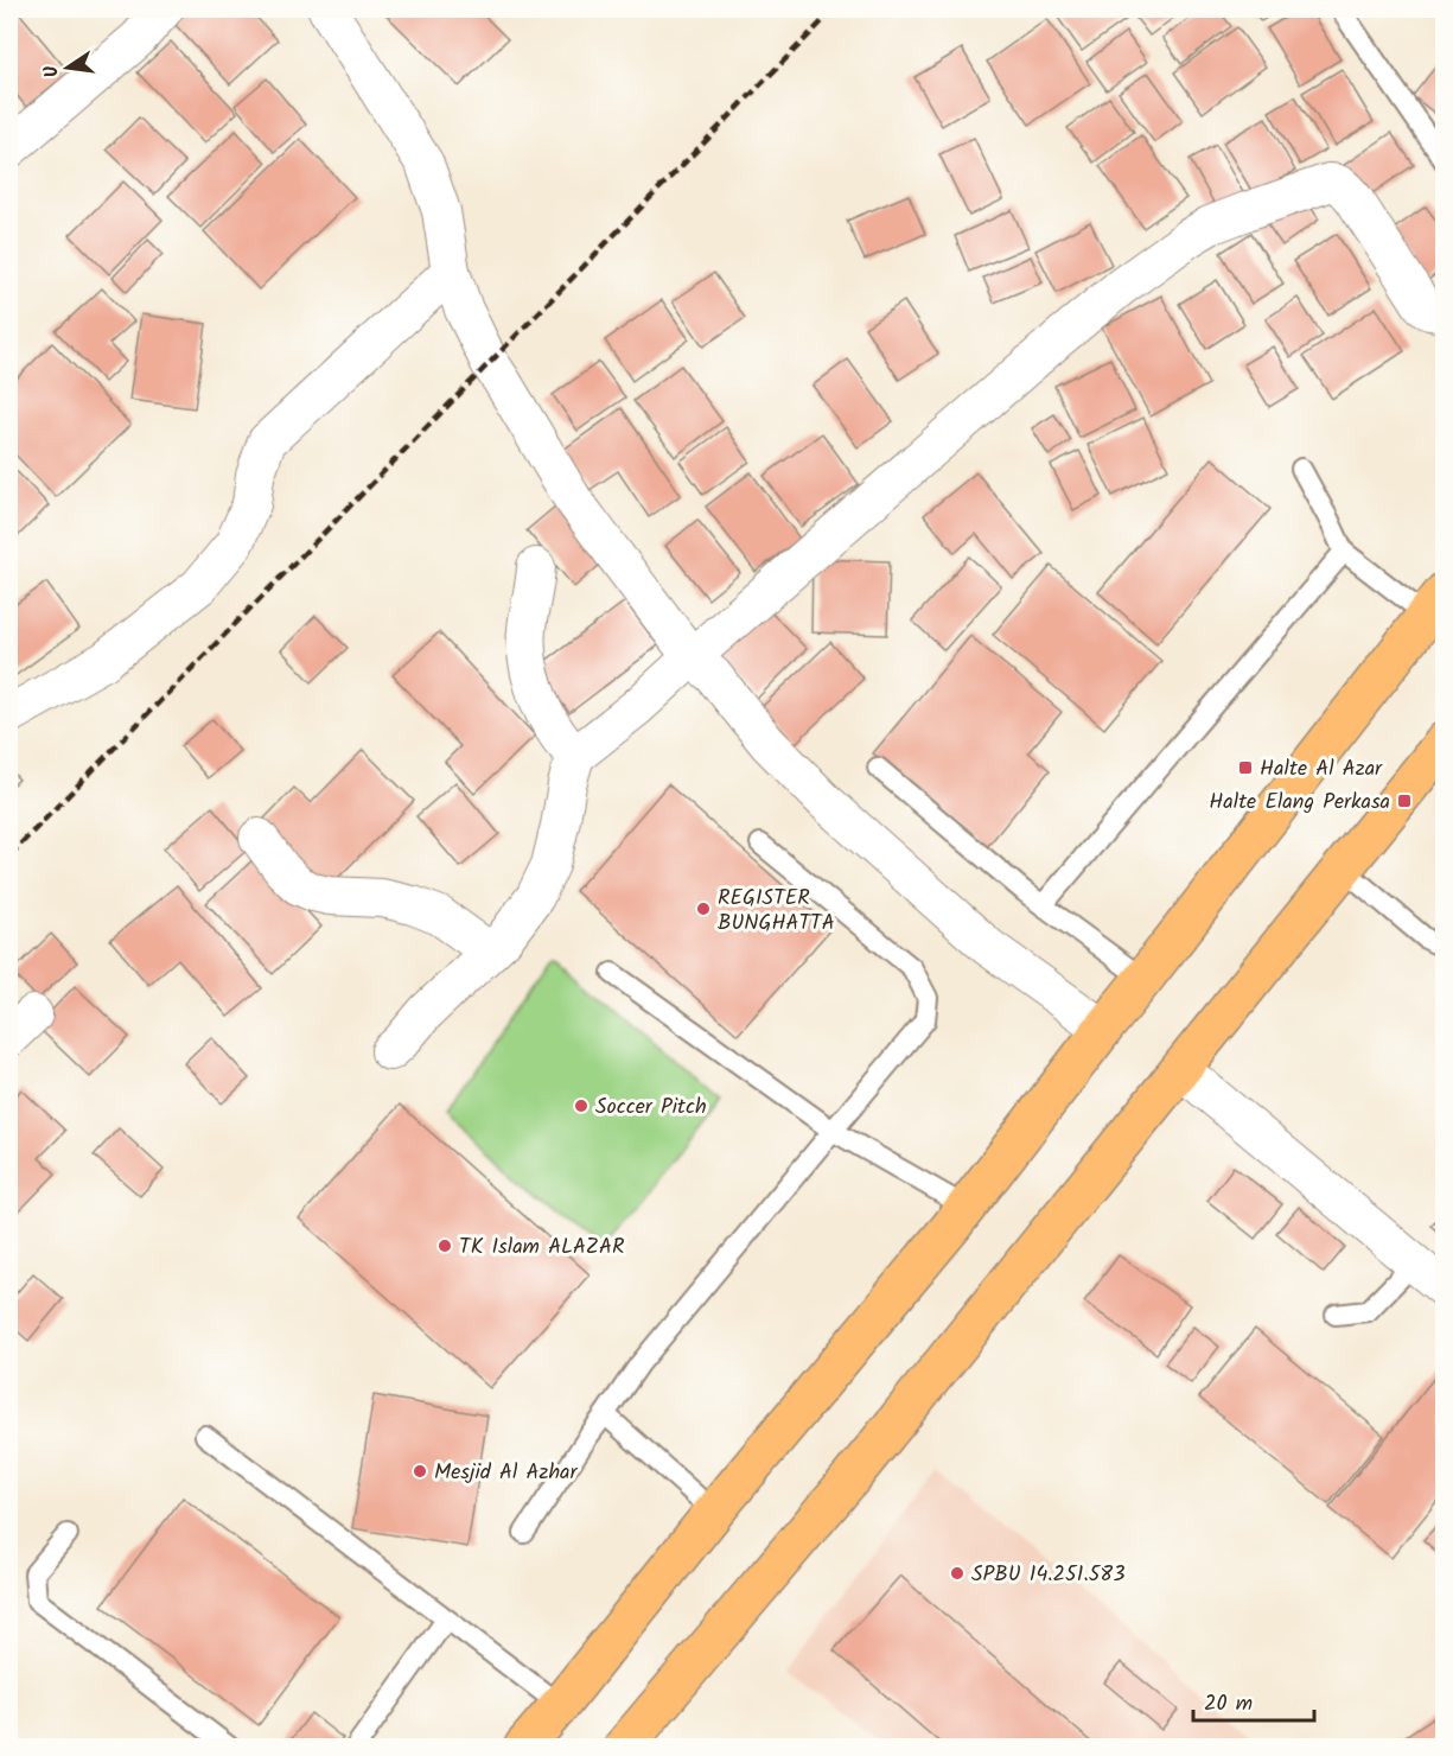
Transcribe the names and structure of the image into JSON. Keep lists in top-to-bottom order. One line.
{"places":{"transit":["Halte Al Azar","Halte Elang Perkasa"],"other":["REGISTER BUNGHATTA","Soccer Pitch","TK Islam ALAZAR","Mesjid Al Azhar","SPBU 14.251.583"]},"scale_bar":"20 m","north":"left"}
